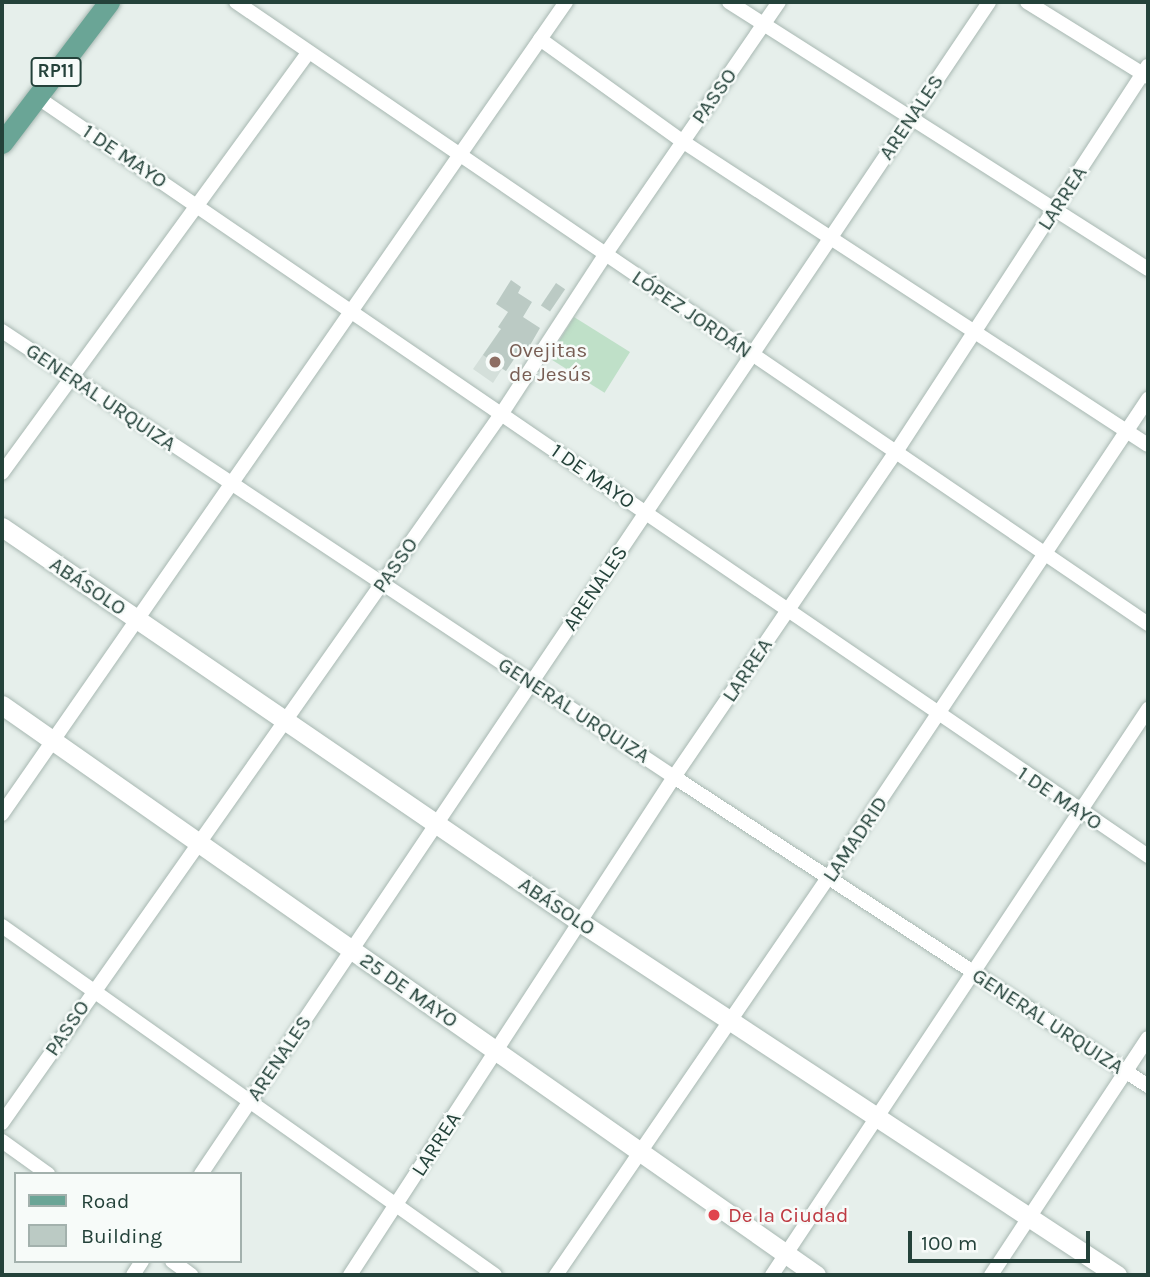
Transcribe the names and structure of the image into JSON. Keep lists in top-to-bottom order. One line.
{"streets":{"main road":["RP11"],"street":["PASSO","ARENALES","1 DE MAYO","LARREA","LÓPEZ JORDÁN","GENERAL URQUIZA","ABÁSOLO","LAMADRID","25 DE MAYO"]},"crossings":[["RP11","1 DE MAYO"],["PASSO","1 DE MAYO"],["PASSO","LÓPEZ JORDÁN"],["PASSO","GENERAL URQUIZA"],["PASSO","ABÁSOLO"],["PASSO","25 DE MAYO"],["ARENALES","1 DE MAYO"],["ARENALES","LÓPEZ JORDÁN"],["ARENALES","GENERAL URQUIZA"],["ARENALES","ABÁSOLO"],["ARENALES","25 DE MAYO"],["1 DE MAYO","LARREA"],["1 DE MAYO","LAMADRID"],["LARREA","LÓPEZ JORDÁN"],["LARREA","GENERAL URQUIZA"],["LARREA","ABÁSOLO"],["LARREA","25 DE MAYO"],["LÓPEZ JORDÁN","LAMADRID"],["GENERAL URQUIZA","LAMADRID"],["ABÁSOLO","LAMADRID"],["LAMADRID","25 DE MAYO"]],"places":["Ovejitas de Jesús","De la Ciudad"],"legend":["Road","Building"],"scale_bar":"100 m"}
